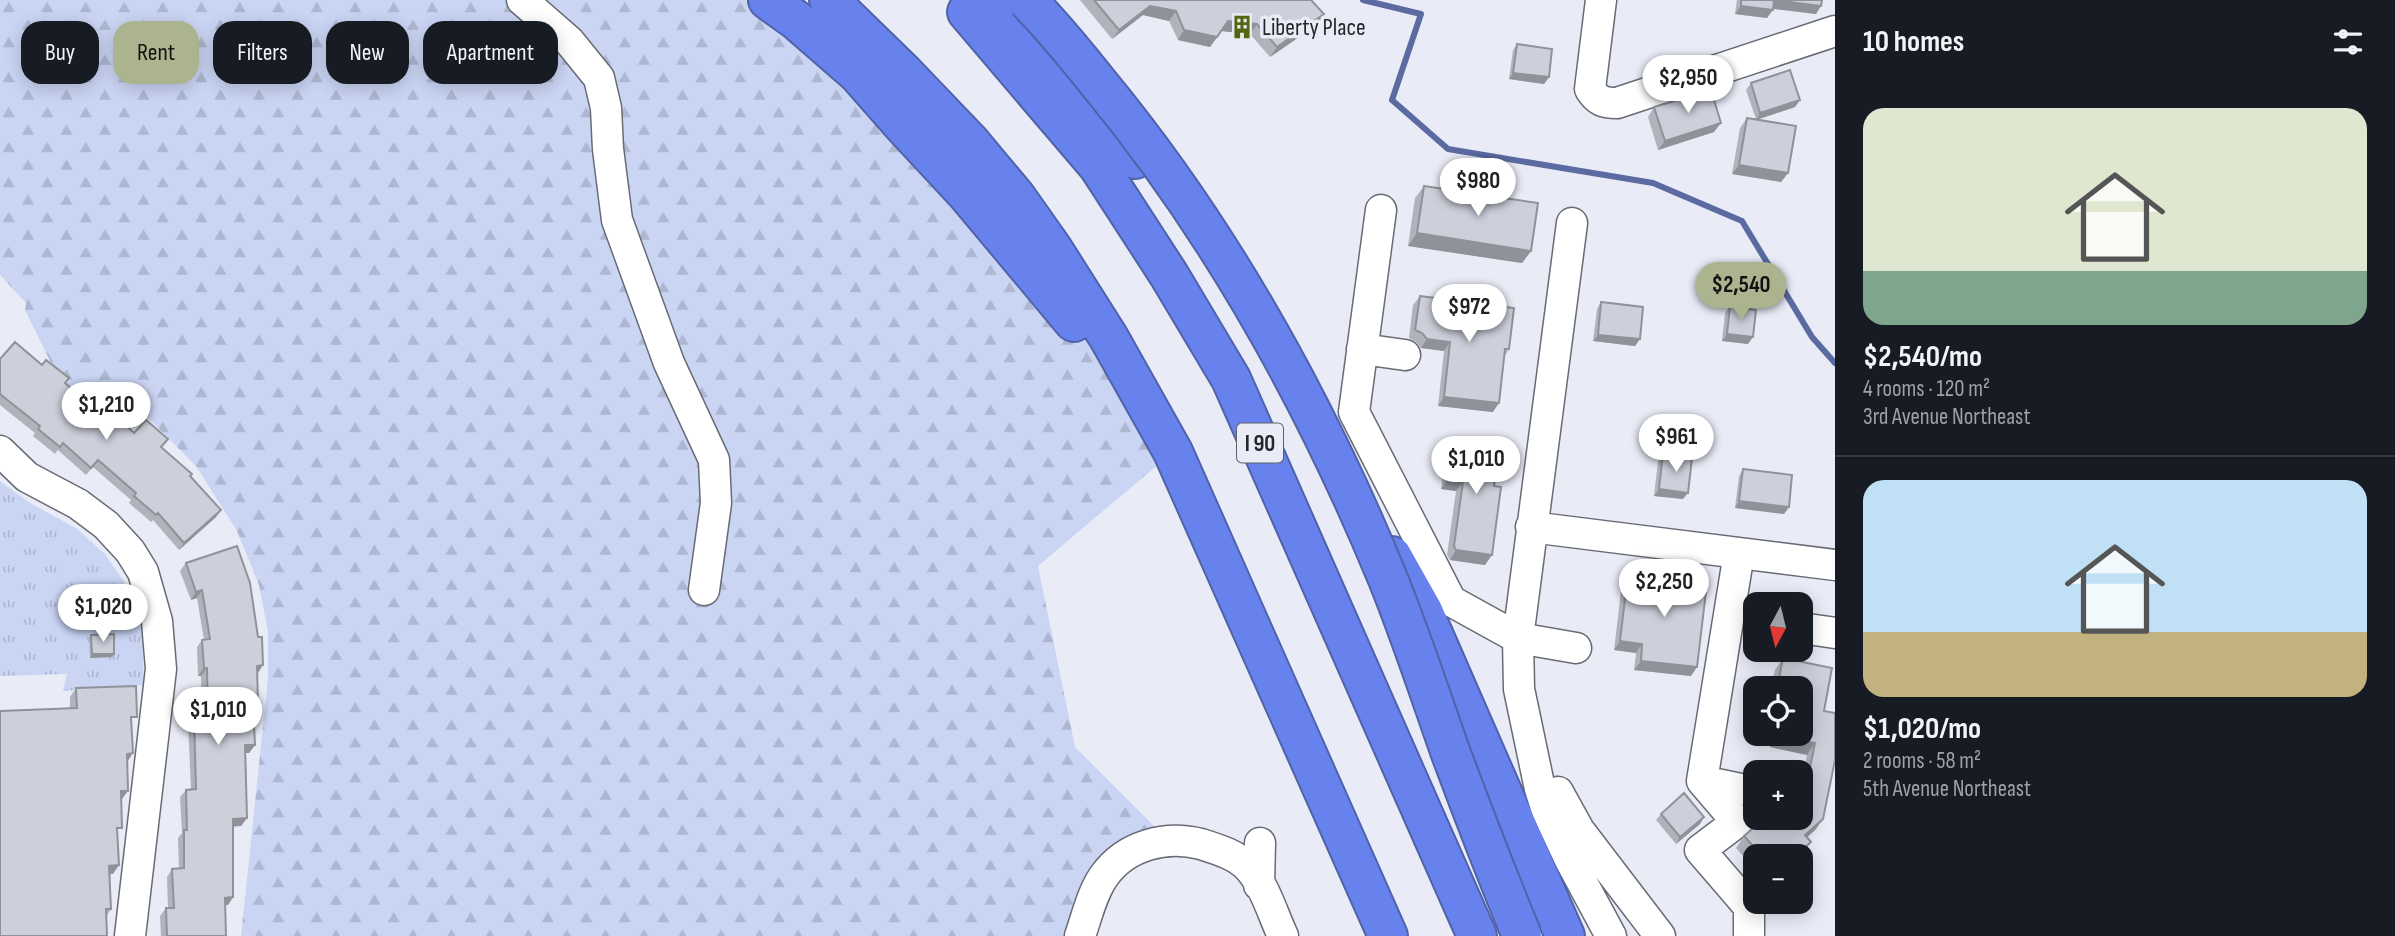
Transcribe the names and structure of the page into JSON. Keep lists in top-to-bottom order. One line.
{"streets":{"highway":["I 90"]},"places":{"building":["Liberty Place"]},"north":"bottom","page":{"heading":"10 homes","chip":["Buy","Rent","Filters","New","Apartment"],"price":["$2,950","$980","$2,540","$972","$1,210","$961","$1,010","$2,250","$1,020","$1,010"],"list":[{"name":"$2,540/mo","note":"4 rooms · 120 m² · 3rd Avenue Northeast"},{"name":"$1,020/mo","note":"2 rooms · 58 m² · 5th Avenue Northeast"}],"map_buttons":["+","−"]}}
